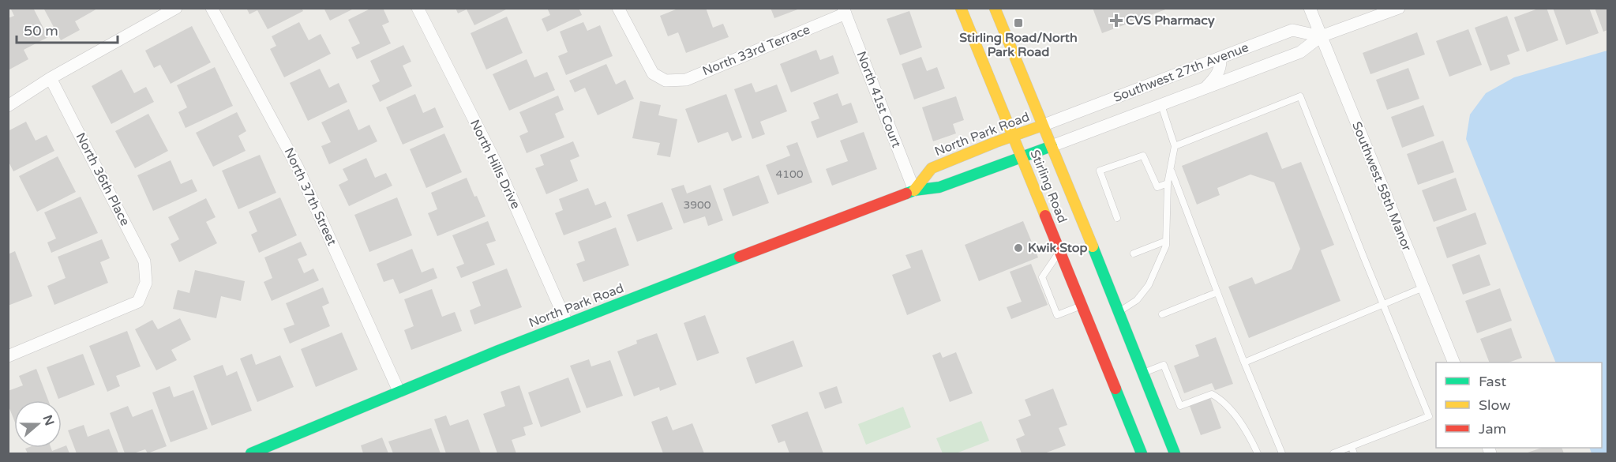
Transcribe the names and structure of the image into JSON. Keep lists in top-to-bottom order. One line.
{"streets":{"street":["North 33rd Terrace","Southwest 27th Avenue","North 41st Court","North Park Road","North Hills Drive","North 36th Place","Stirling Road","Southwest 58th Manor","North 37th Street"]},"crossings":[["North 33rd Terrace","North 41st Court"],["Southwest 27th Avenue","North Park Road"],["Southwest 27th Avenue","Stirling Road"],["Southwest 27th Avenue","Southwest 58th Manor"],["North 41st Court","North Park Road"],["North Park Road","North Hills Drive"],["North Park Road","Stirling Road"],["North Park Road","North 37th Street"]],"places":{"health":["CVS Pharmacy"],"transit":["Stirling Road/North Park Road"],"other":["Kwik Stop"]},"house_numbers":["4100","3900"],"legend":["Fast","Slow","Jam"],"scale_bar":"50 m","north":"right"}
